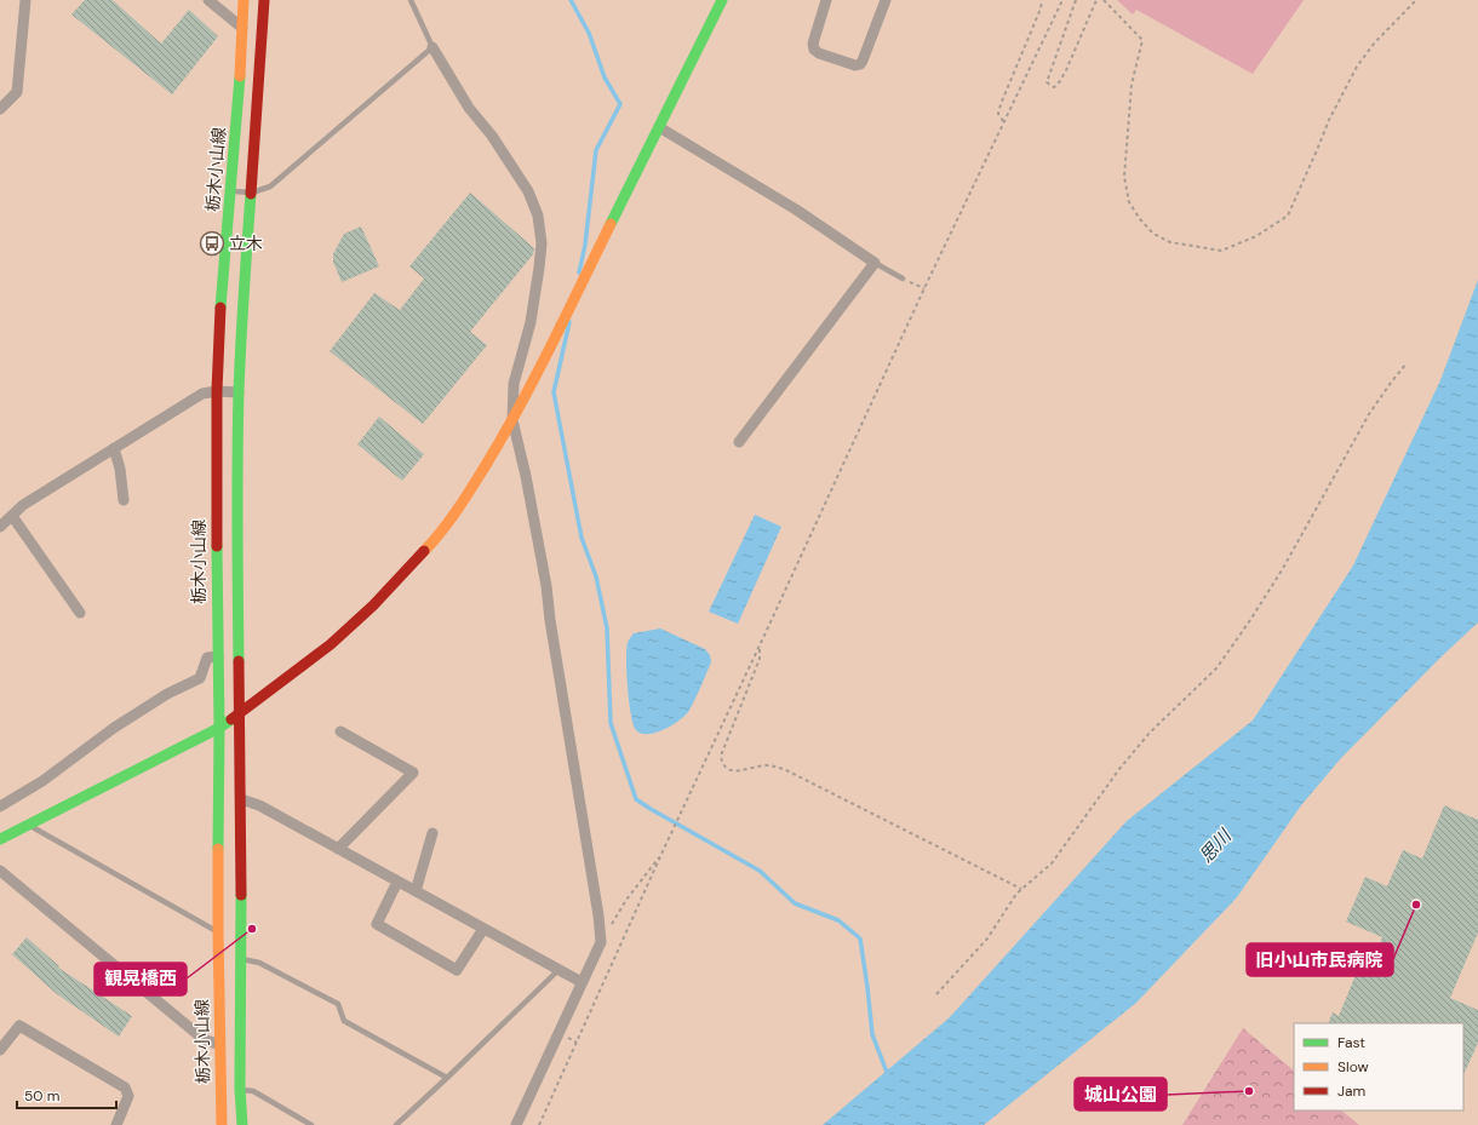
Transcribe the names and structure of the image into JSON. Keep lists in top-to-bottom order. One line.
{"streets":{"main road":["栃木小山線"]},"water":["思川"],"places":{"bus stop":["立木"],"other":["旧小山市民病院","観晃橋西","城山公園"]},"legend":["Fast","Slow","Jam"],"scale_bar":"50 m"}
